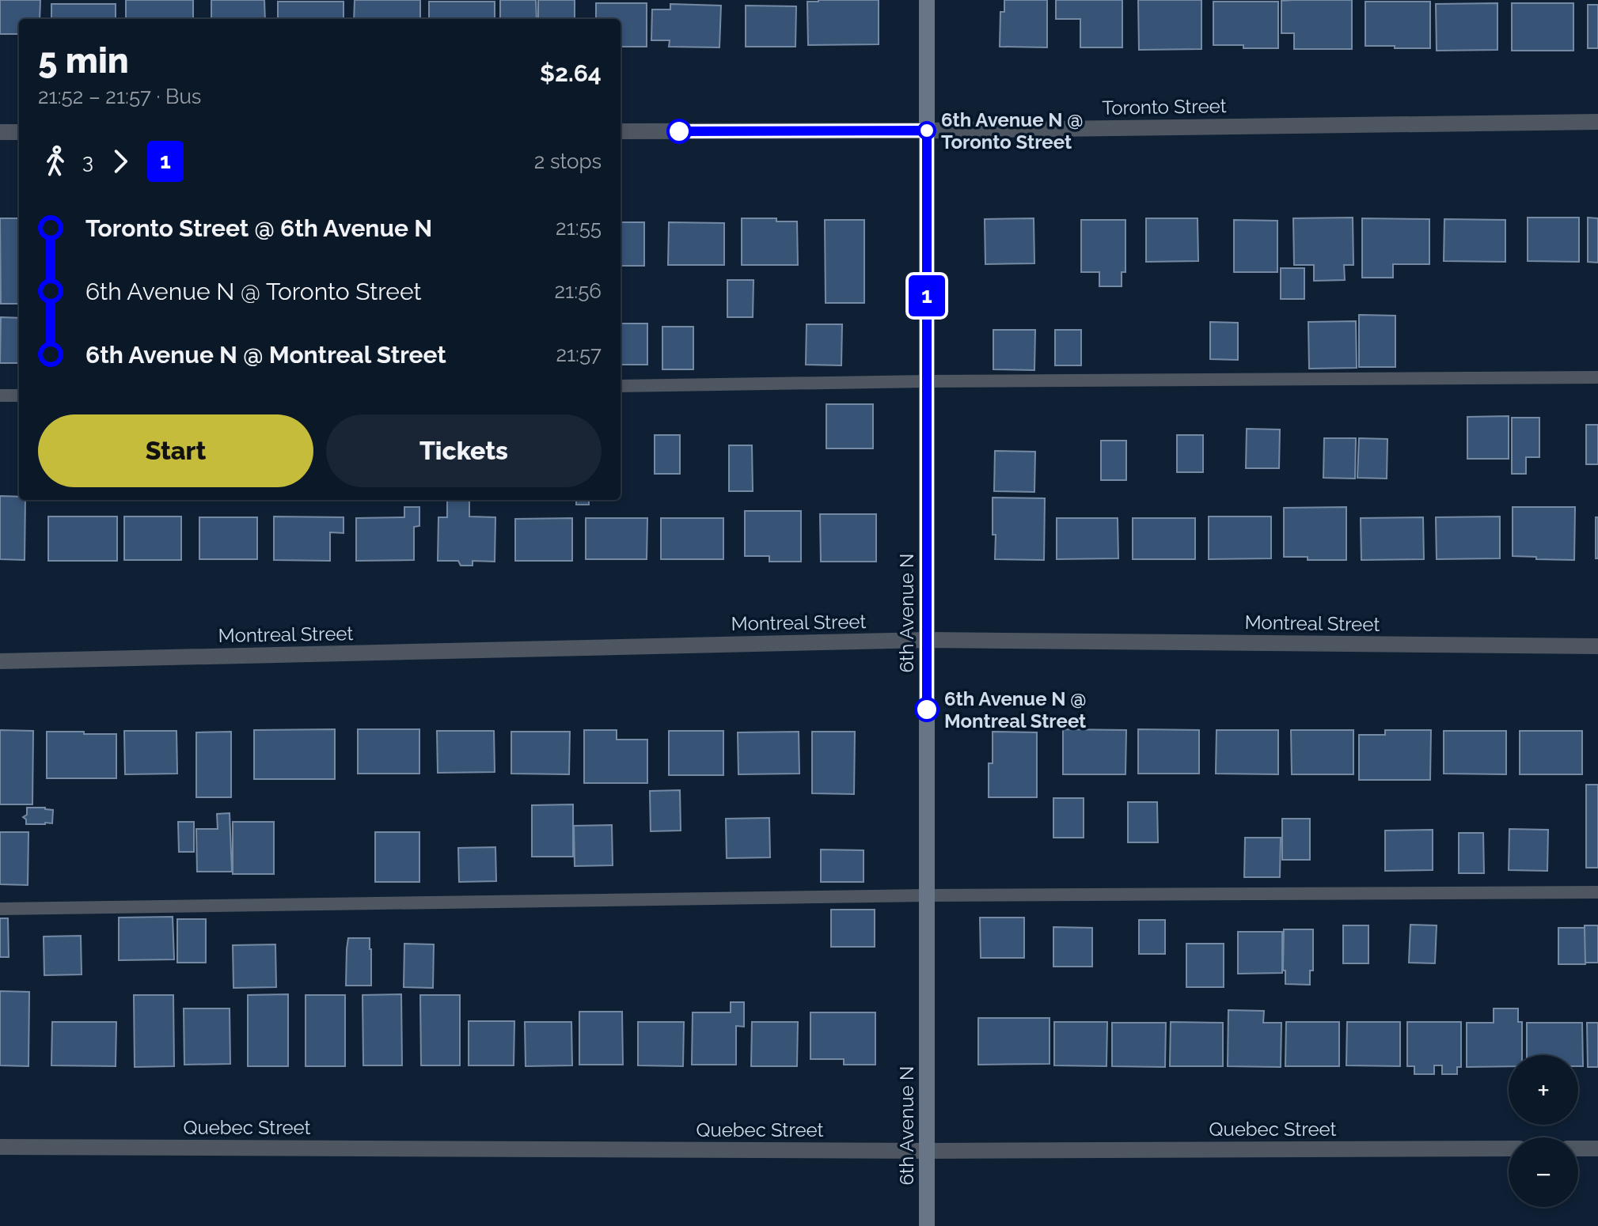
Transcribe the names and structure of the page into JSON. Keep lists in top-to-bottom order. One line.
{"streets":{"street":["Toronto Street","6th Avenue N","Montreal Street","Quebec Street"]},"crossings":[["Toronto Street","6th Avenue N"],["6th Avenue N","Montreal Street"],["6th Avenue N","Quebec Street"]],"places":["6th Avenue N @ Toronto Street","6th Avenue N @ Montreal Street"],"lines":["bus line 1"],"page":{"on_map":"1","heading":["5 min","21:52 – 21:57 · Bus","$2.64"],"legs":["3","1","2 stops"],"list":[{"name":"Toronto Street @ 6th Avenue N","value":"21:55"},{"name":"6th Avenue N @ Toronto Street","value":"21:56"},{"name":"6th Avenue N @ Montreal Street","value":"21:57"}],"buttons":["Start","Tickets"],"map_buttons":["+","−"]}}
